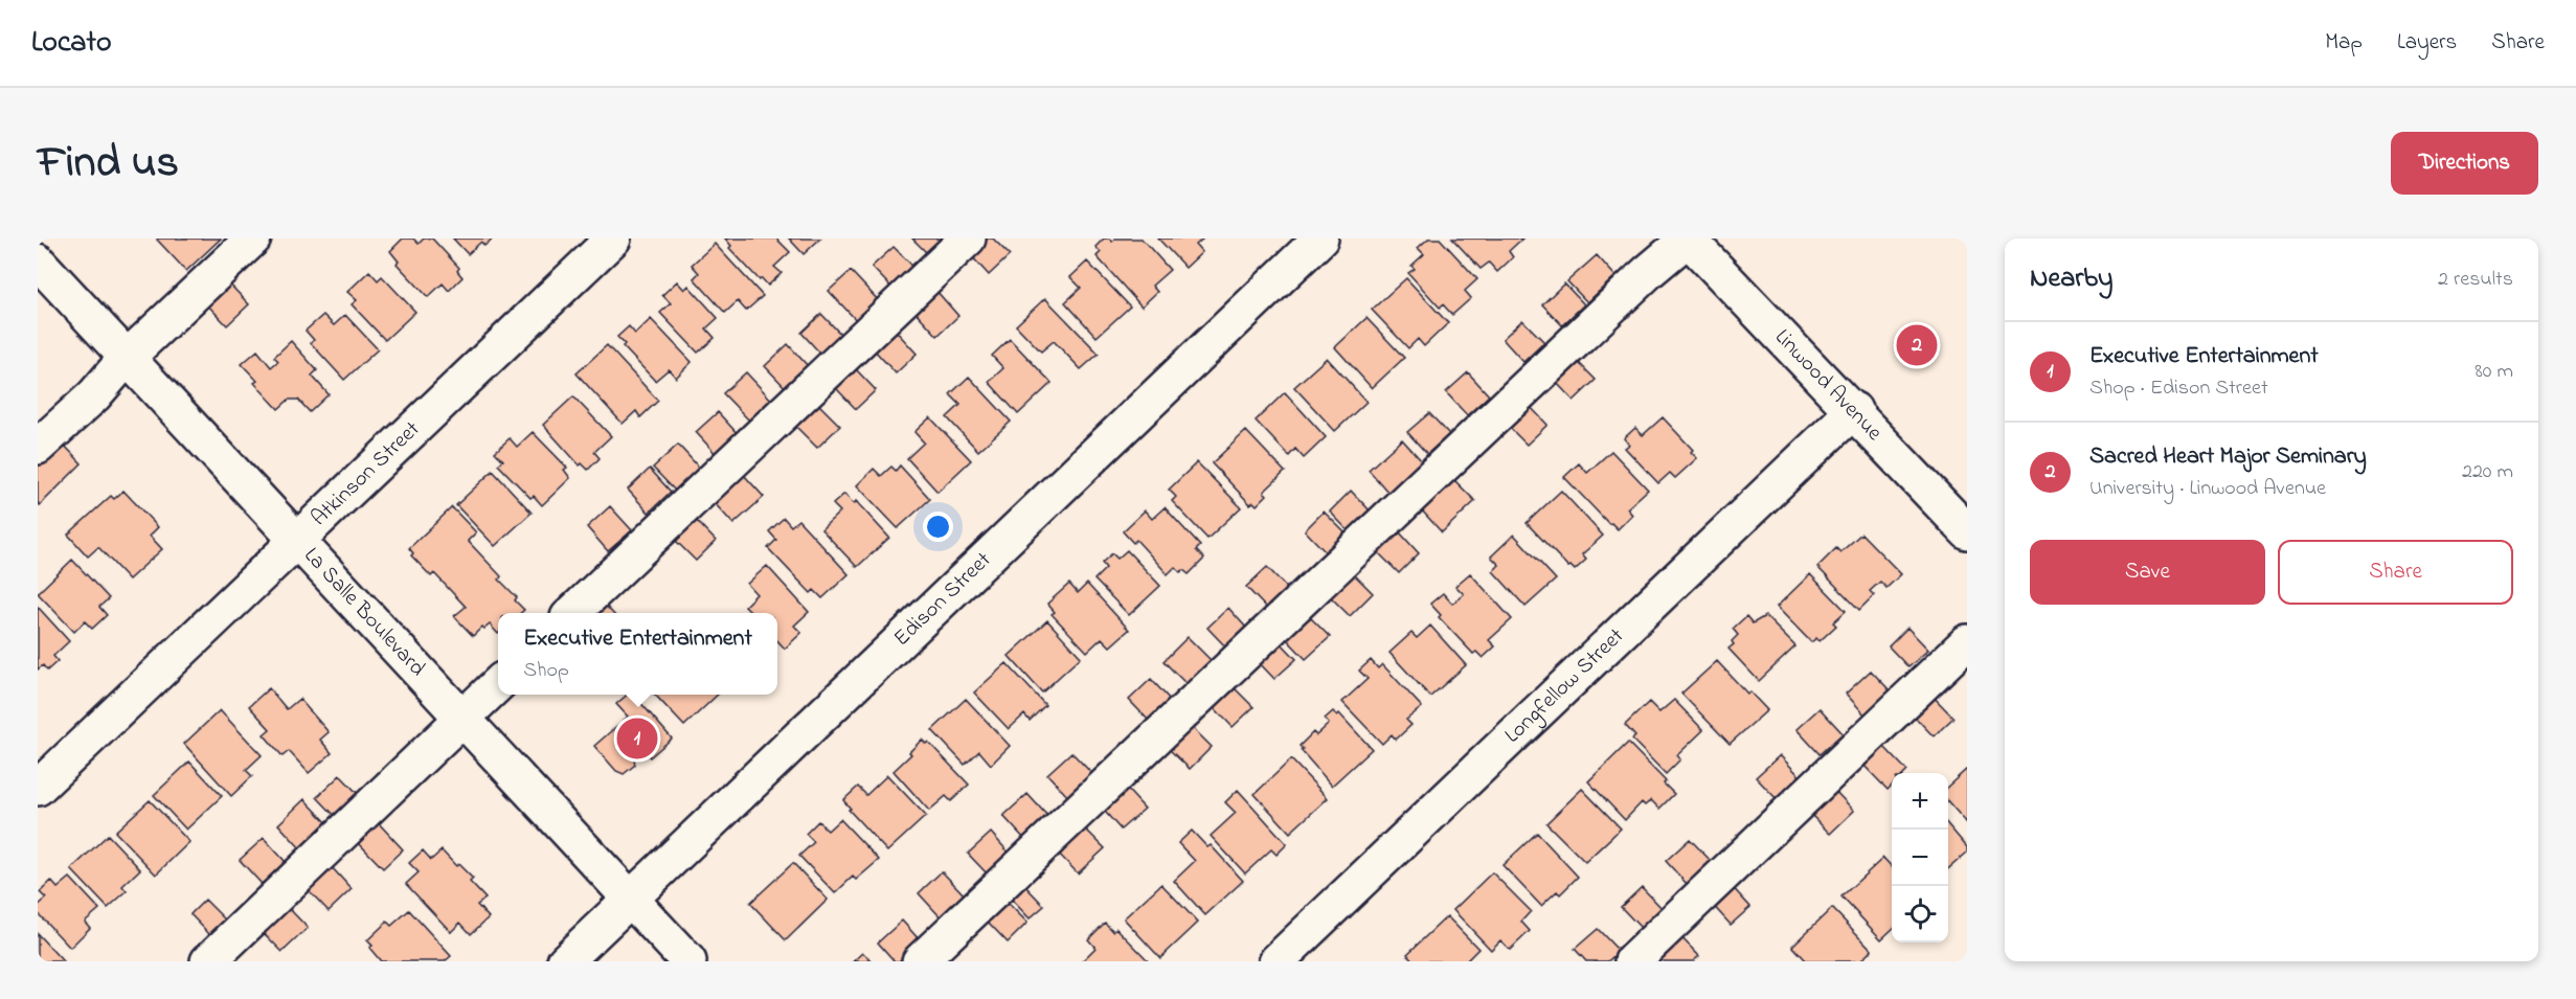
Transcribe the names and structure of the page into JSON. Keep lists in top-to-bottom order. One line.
{"streets":{"street":["Linwood Avenue","Atkinson Street","Edison Street","La Salle Boulevard","Longfellow Street"]},"crossings":[["Linwood Avenue","Longfellow Street"],["Atkinson Street","La Salle Boulevard"],["Edison Street","La Salle Boulevard"]],"page":{"header":"Locato","nav":["Map","Layers","Share"],"title":"Find us","buttons":["Directions",["Save","Share"]],"heading":["Nearby","2 results"],"list":[{"mark":"1","name":"Executive Entertainment","note":"Shop · Edison Street","value":"80 m"},{"mark":"2","name":"Sacred Heart Major Seminary","note":"University · Linwood Avenue","value":"220 m"}],"pins":["2","1"],"popup":["Executive Entertainment","Shop"],"map_buttons":["+","−"]}}
